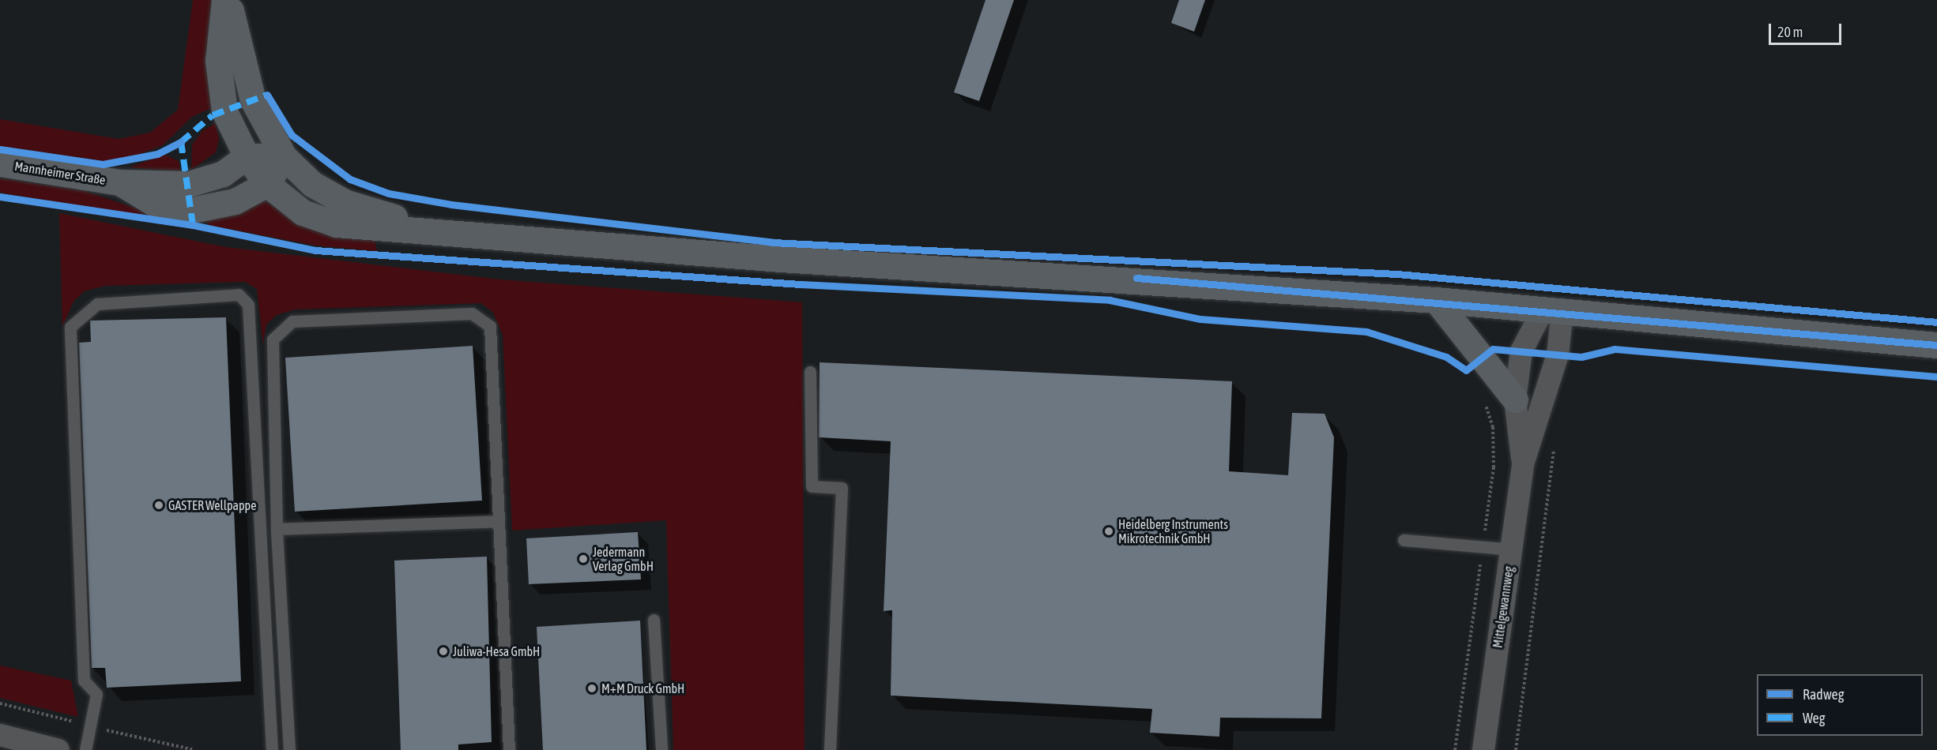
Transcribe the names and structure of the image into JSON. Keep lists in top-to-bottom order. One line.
{"streets":{"main road":["Mannheimer Straße"],"street":["Mittelgewannweg"]},"places":["GASTER Wellpappe","Heidelberg Instruments Mikrotechnik GmbH","Jedermann Verlag GmbH","Juliwa-Hesa GmbH","M+M Druck GmbH"],"legend":["Radweg","Weg"],"scale_bar":"20 m"}
